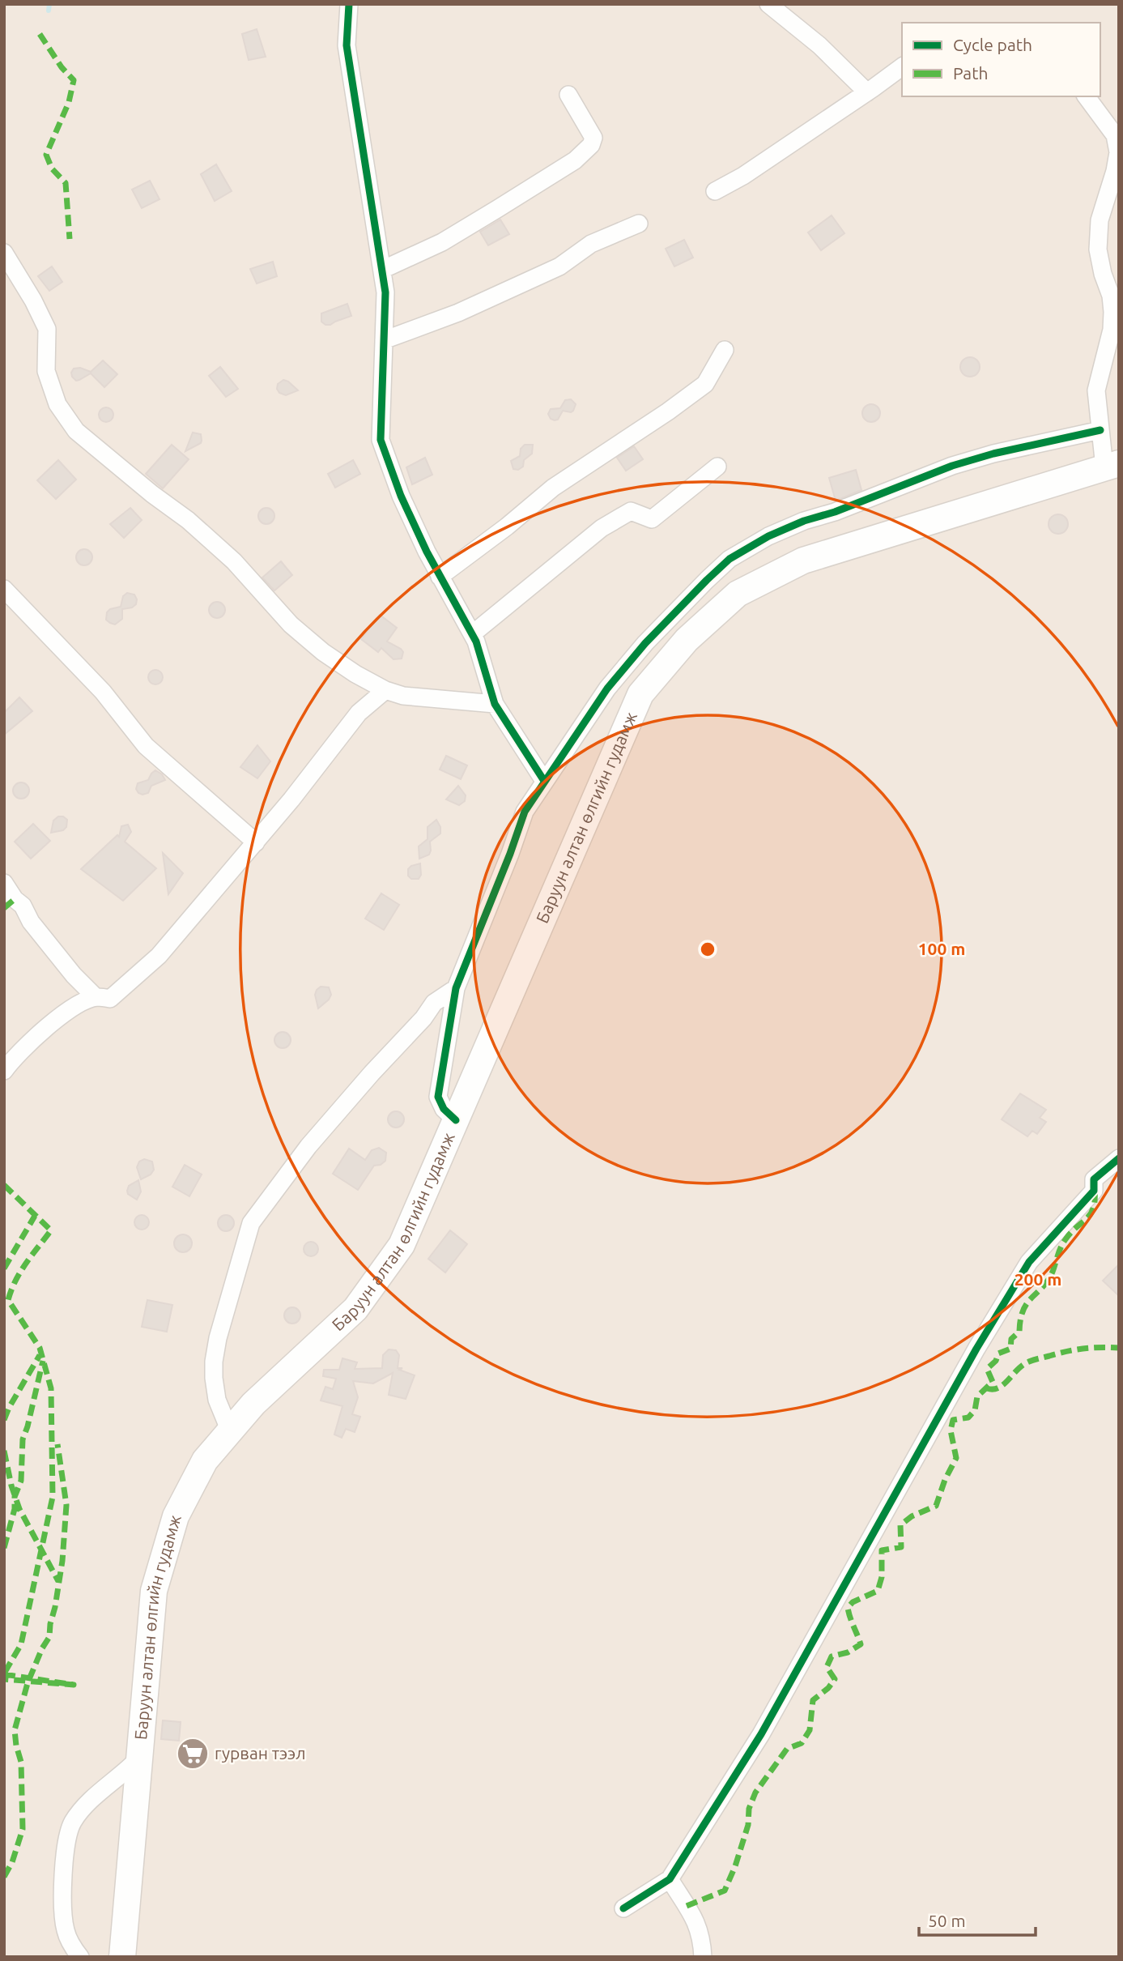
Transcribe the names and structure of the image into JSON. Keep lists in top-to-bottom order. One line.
{"streets":{"main road":["Баруун алтан өлгийн гудамж"]},"places":{"supermarket":["гурван тээл"]},"legend":["Cycle path","Path"],"scale_bar":"50 m","rings":["100 m","200 m"]}
